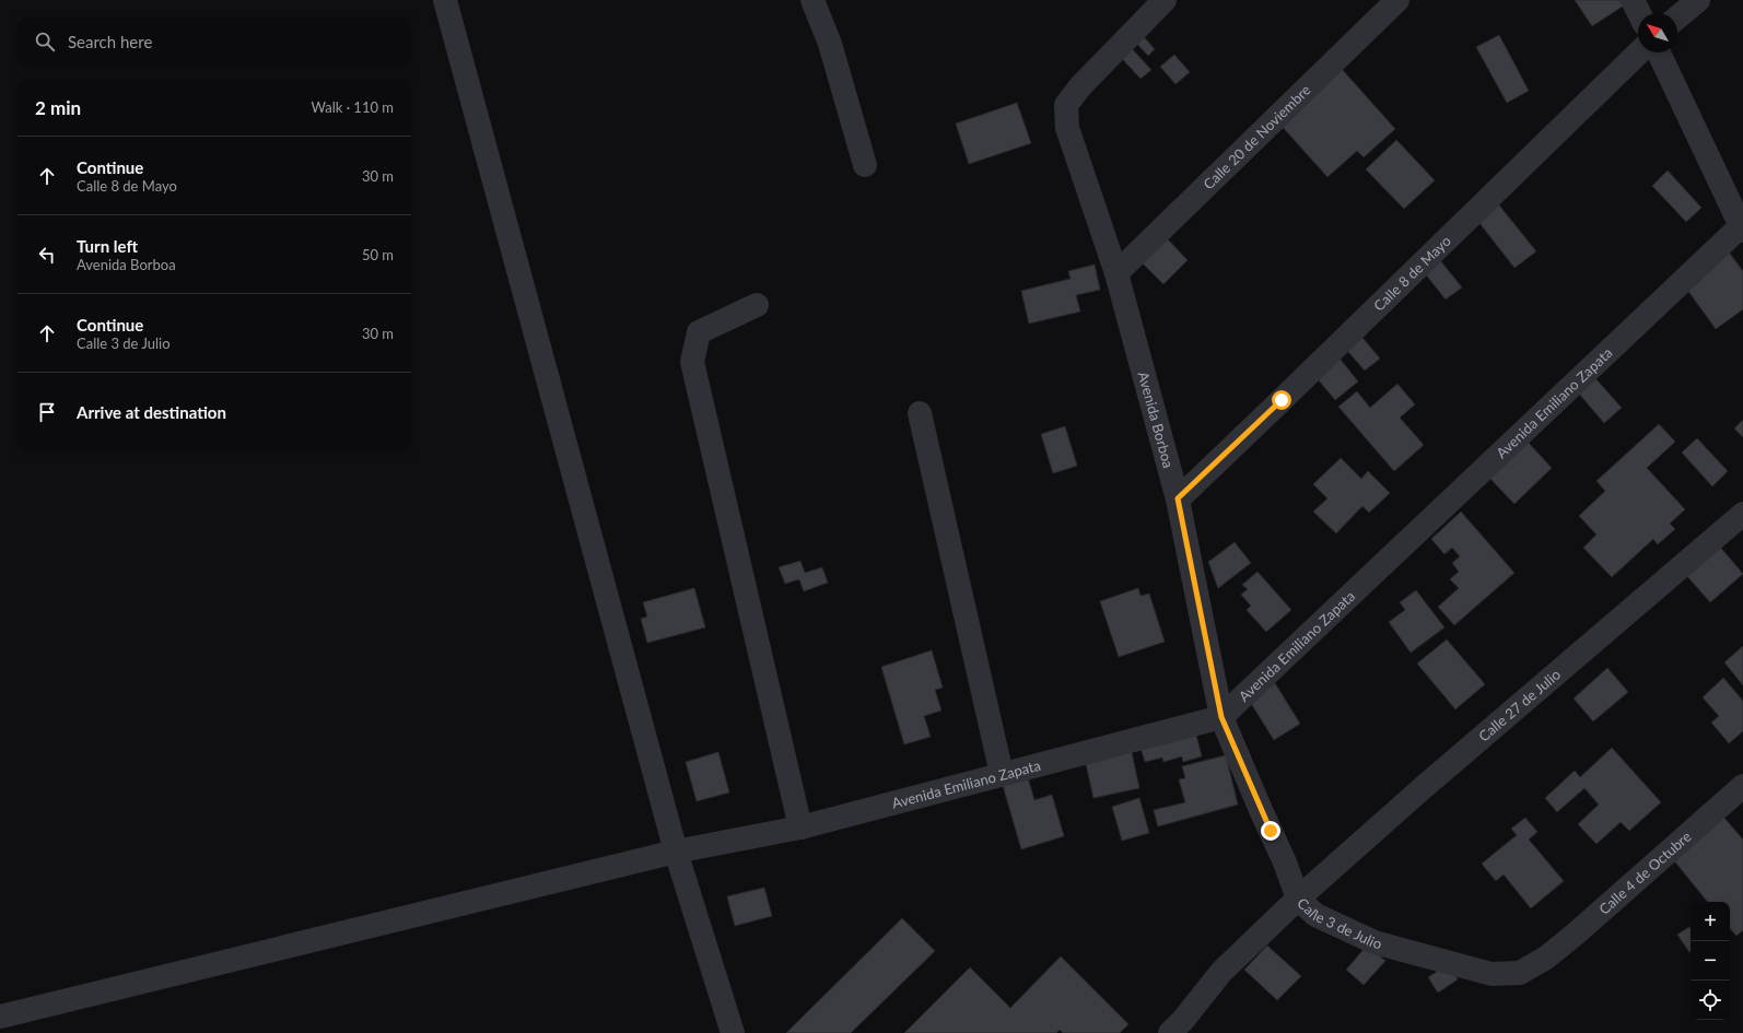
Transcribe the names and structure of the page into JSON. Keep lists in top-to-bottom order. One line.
{"streets":{"street":["Calle 20 de Noviembre","Calle 8 de Mayo","Avenida Emiliano Zapata","Avenida Borboa","Calle 27 de Julio","Calle 4 de Octubre","Calle 3 de Julio"]},"crossings":[["Calle 20 de Noviembre","Avenida Borboa"],["Calle 8 de Mayo","Avenida Borboa"],["Avenida Emiliano Zapata","Avenida Borboa"],["Avenida Emiliano Zapata","Calle 3 de Julio"],["Avenida Borboa","Calle 3 de Julio"],["Calle 27 de Julio","Calle 3 de Julio"],["Calle 4 de Octubre","Calle 3 de Julio"]],"north":"top left","page":{"search":"Search here","heading":["2 min","Walk · 110 m"],"list":[["Continue","Calle 8 de Mayo","30 m"],["Turn left","Avenida Borboa","50 m"],["Continue","Calle 3 de Julio","30 m"],"Arrive at destination"],"map_buttons":["+","−"]}}
